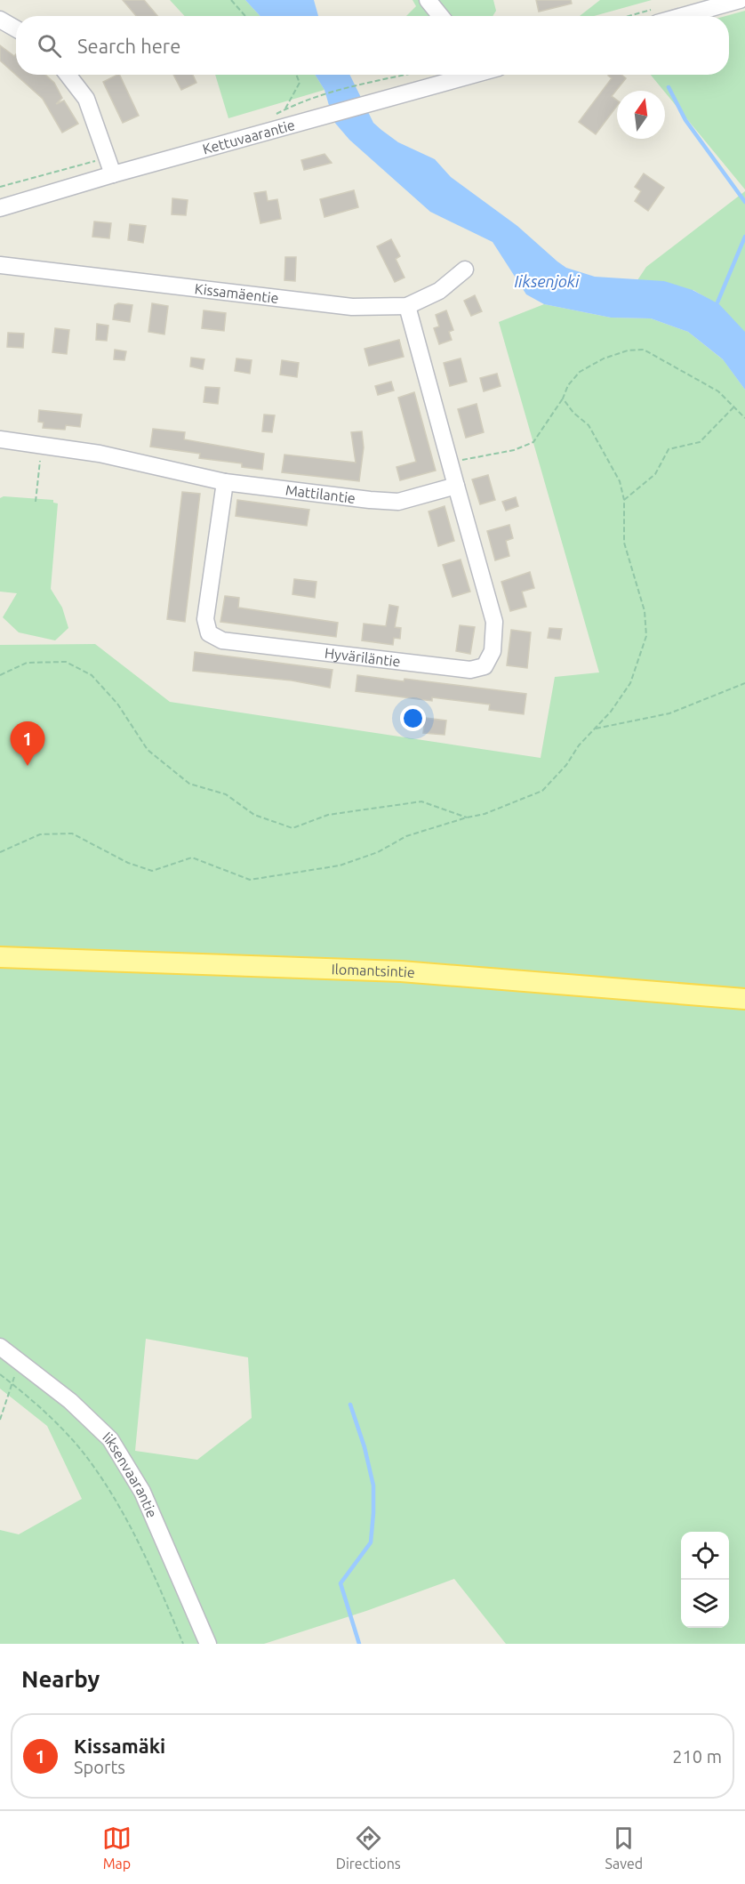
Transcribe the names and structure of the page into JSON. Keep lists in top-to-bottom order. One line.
{"streets":{"main road":["Ilomantsintie"],"street":["Kettuvaarantie","Kissamäentie","Mattilantie","Hyväriläntie","Iiksenvaarantie"]},"crossings":[["Mattilantie","Hyväriläntie"]],"water":["Iiksenjoki"],"north":"top","page":{"search":"Search here","pins":"1","heading":"Nearby","list":[{"mark":"1","name":"Kissamäki","note":"Sports","value":"210 m"}],"nav":["Map","Directions","Saved"]}}
